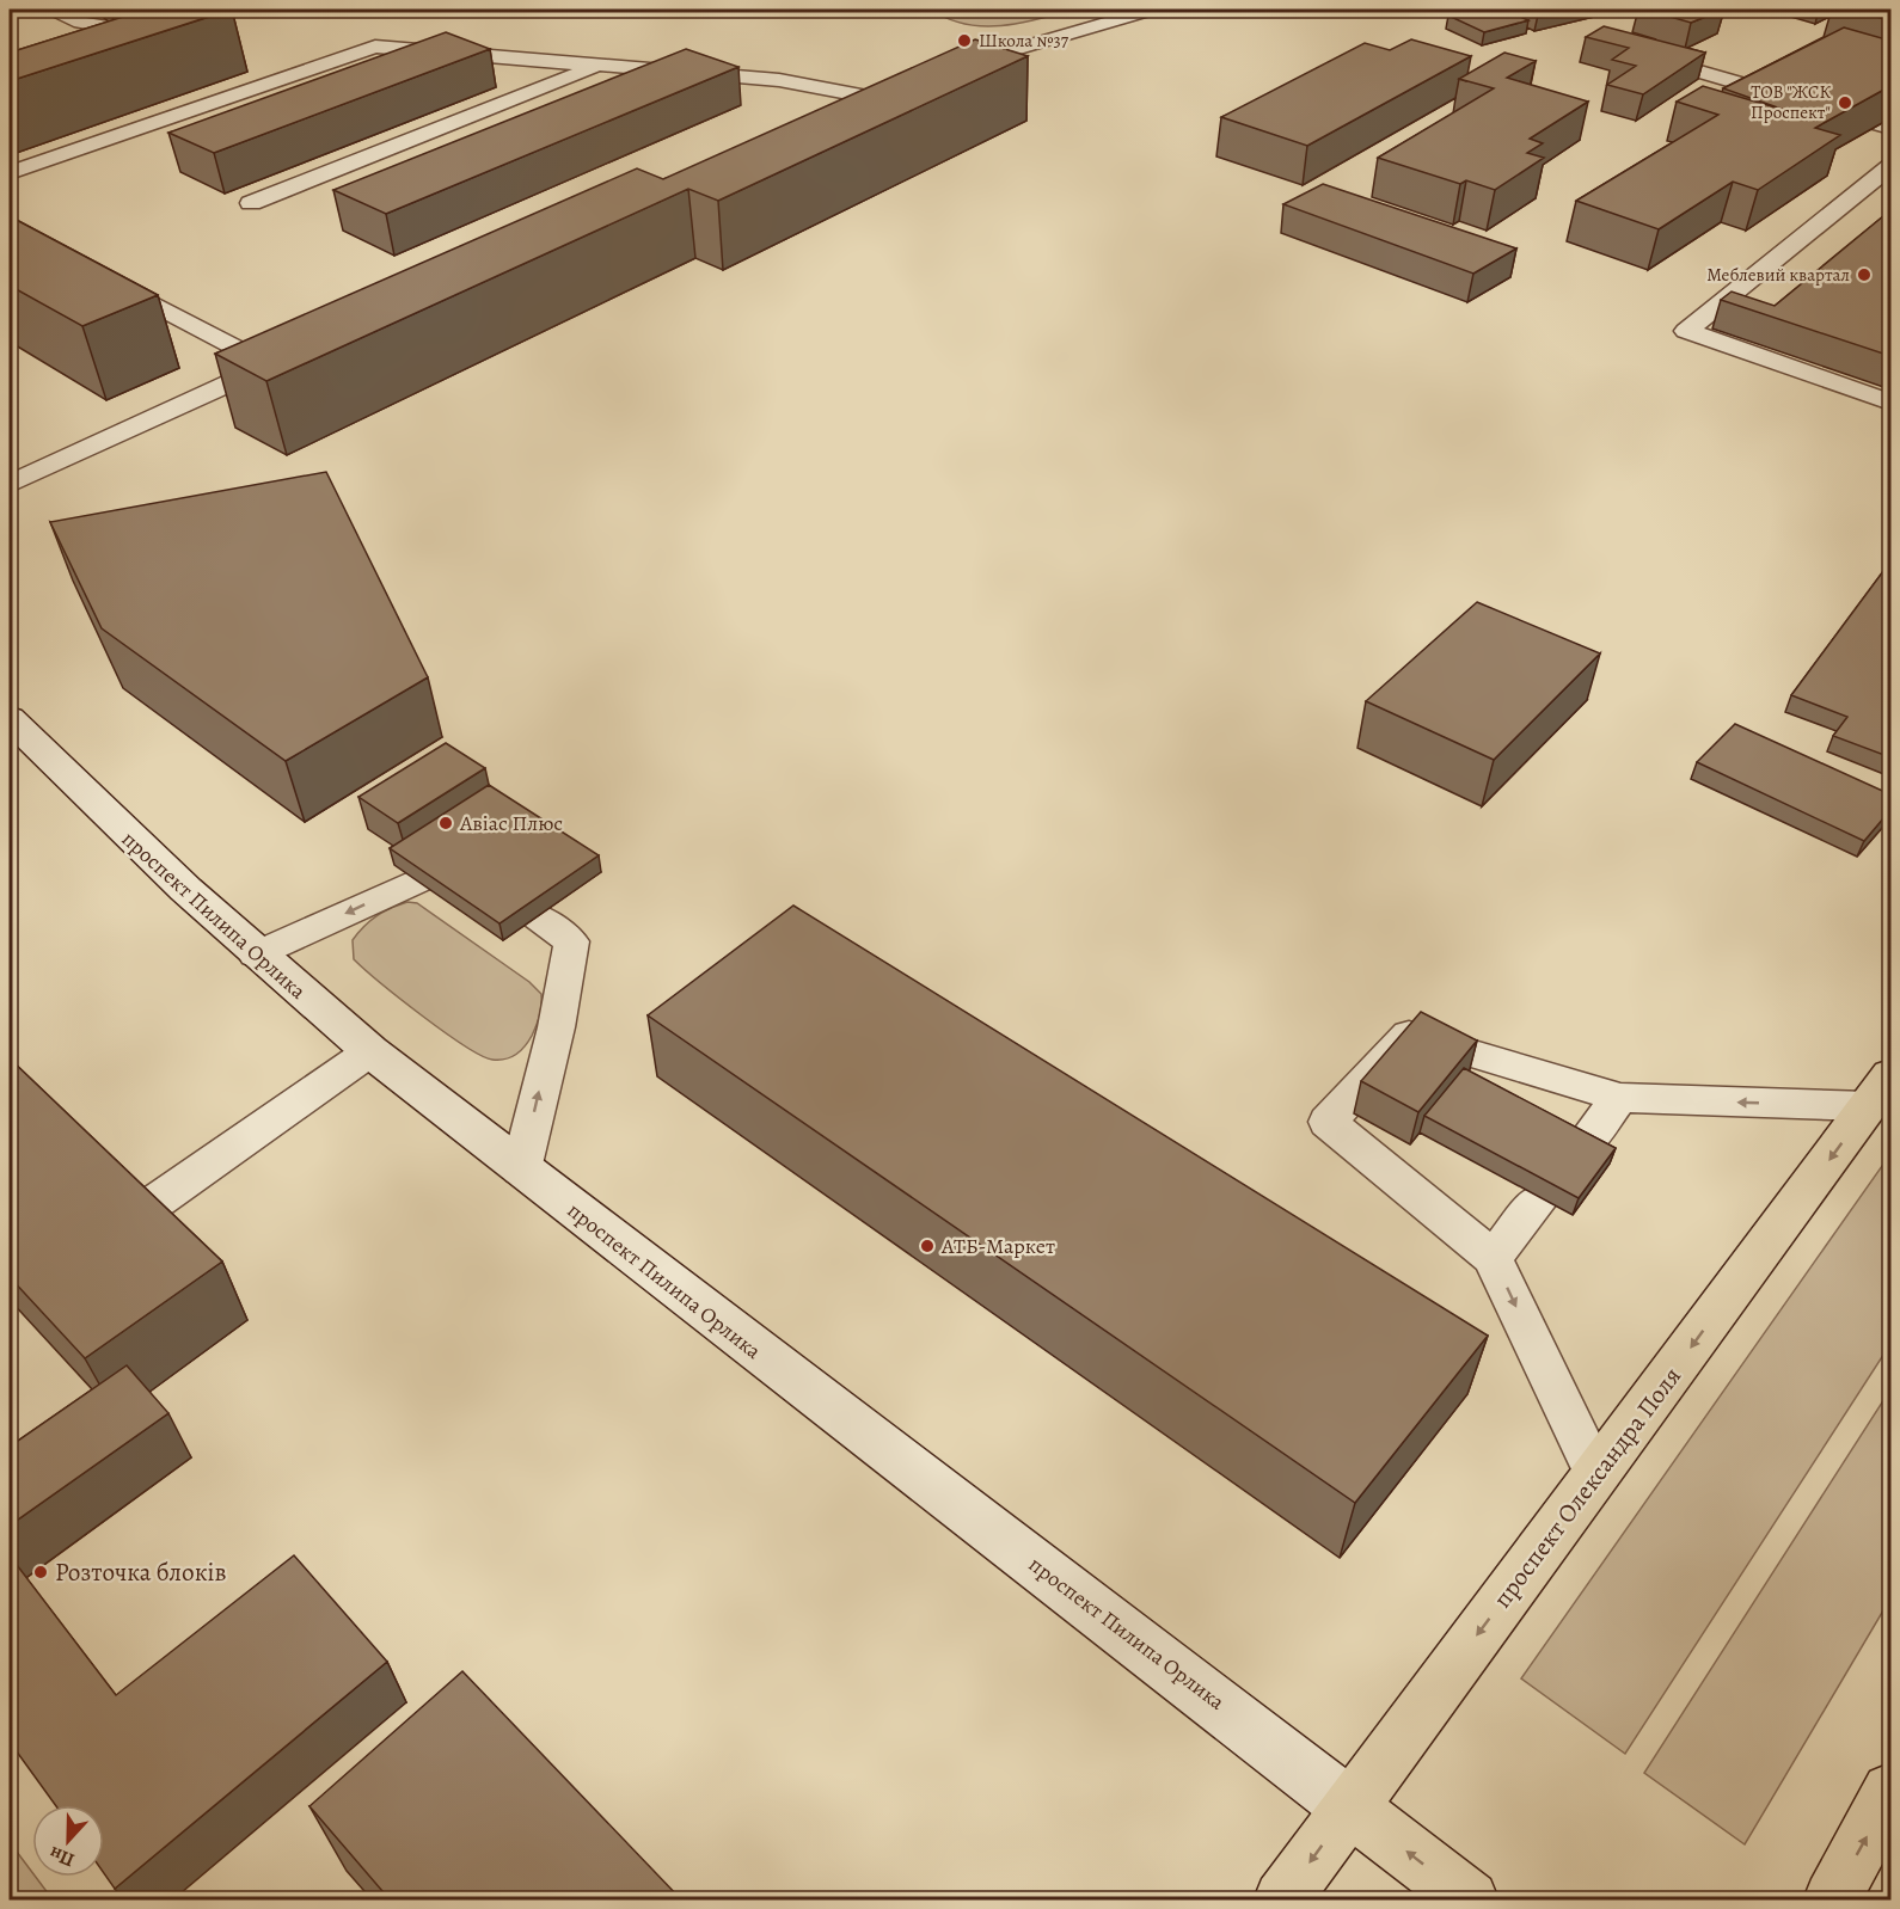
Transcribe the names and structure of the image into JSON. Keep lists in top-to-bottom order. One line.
{"streets":{"main road":["проспект Пилипа Орлика","проспект Олександра Поля"]},"crossings":[["проспект Пилипа Орлика","проспект Олександра Поля"]],"one_way":["проспект Олександра Поля"],"places":["Школа №37","ТОВ \"ЖСК Проспект\"","Меблевий квартал","Авіас Плюс","АТБ-Маркет","Розточка блоків"],"north":"bottom"}
